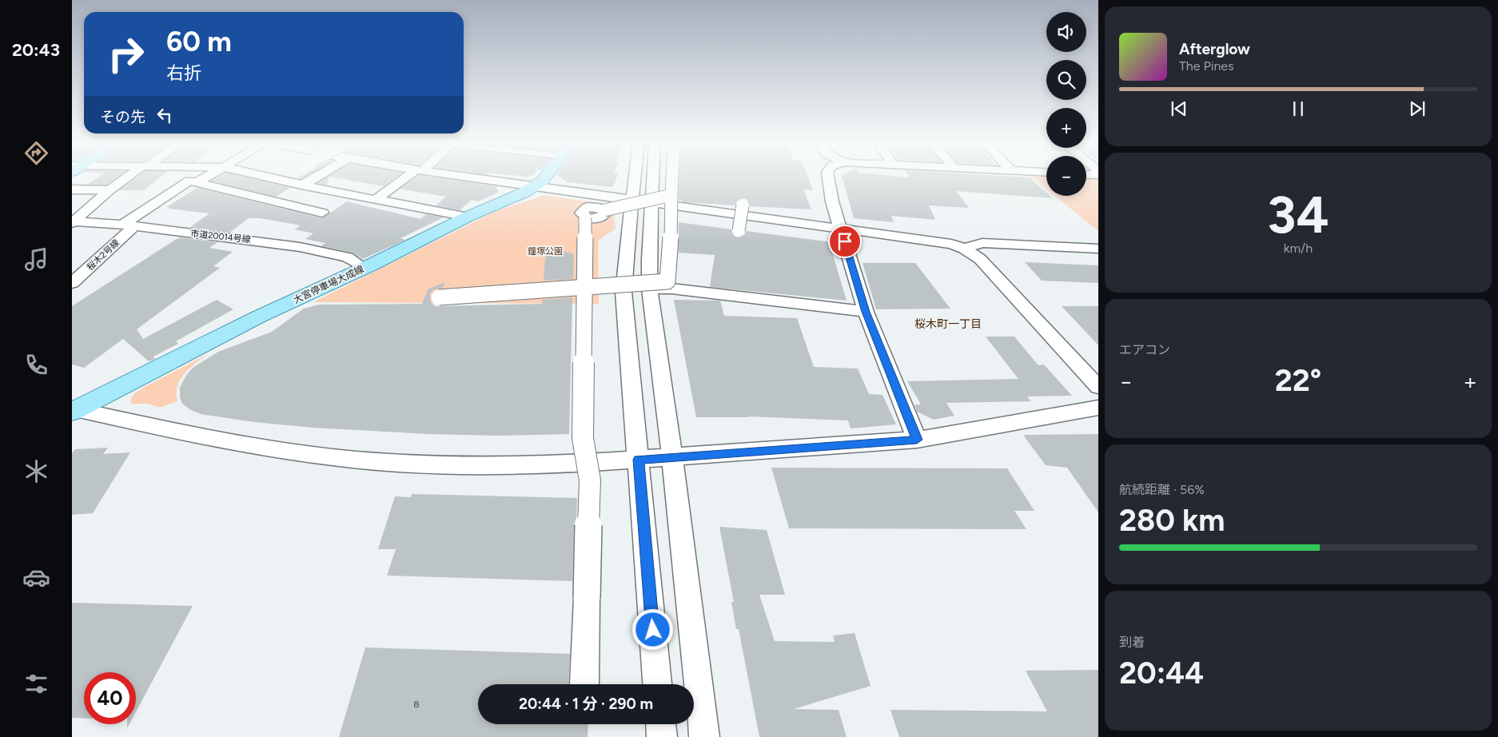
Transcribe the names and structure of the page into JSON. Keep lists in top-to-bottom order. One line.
{"streets":{"main road":["大宮停車場大成線"],"street":["市道20014号線","桜木2号線"]},"crossings":[["市道20014号線","桜木2号線"],["市道20014号線","大宮停車場大成線"]],"districts":["桜木町一丁目"],"parks":["鐘塚公園"],"house_numbers":["8"],"page":{"tabs":"20:43","map_buttons":["+","−"],"turn":["60 m","右折"],"song":["Afterglow","The Pines"],"then":"その先","tile":[["34","km/h"],"エアコン",["航続距離 · 56%","280 km"],["到着","20:44"]],"heat":["−","22°","+"],"limit":"40","trip":"20:44 · 1 分 · 290 m"}}
